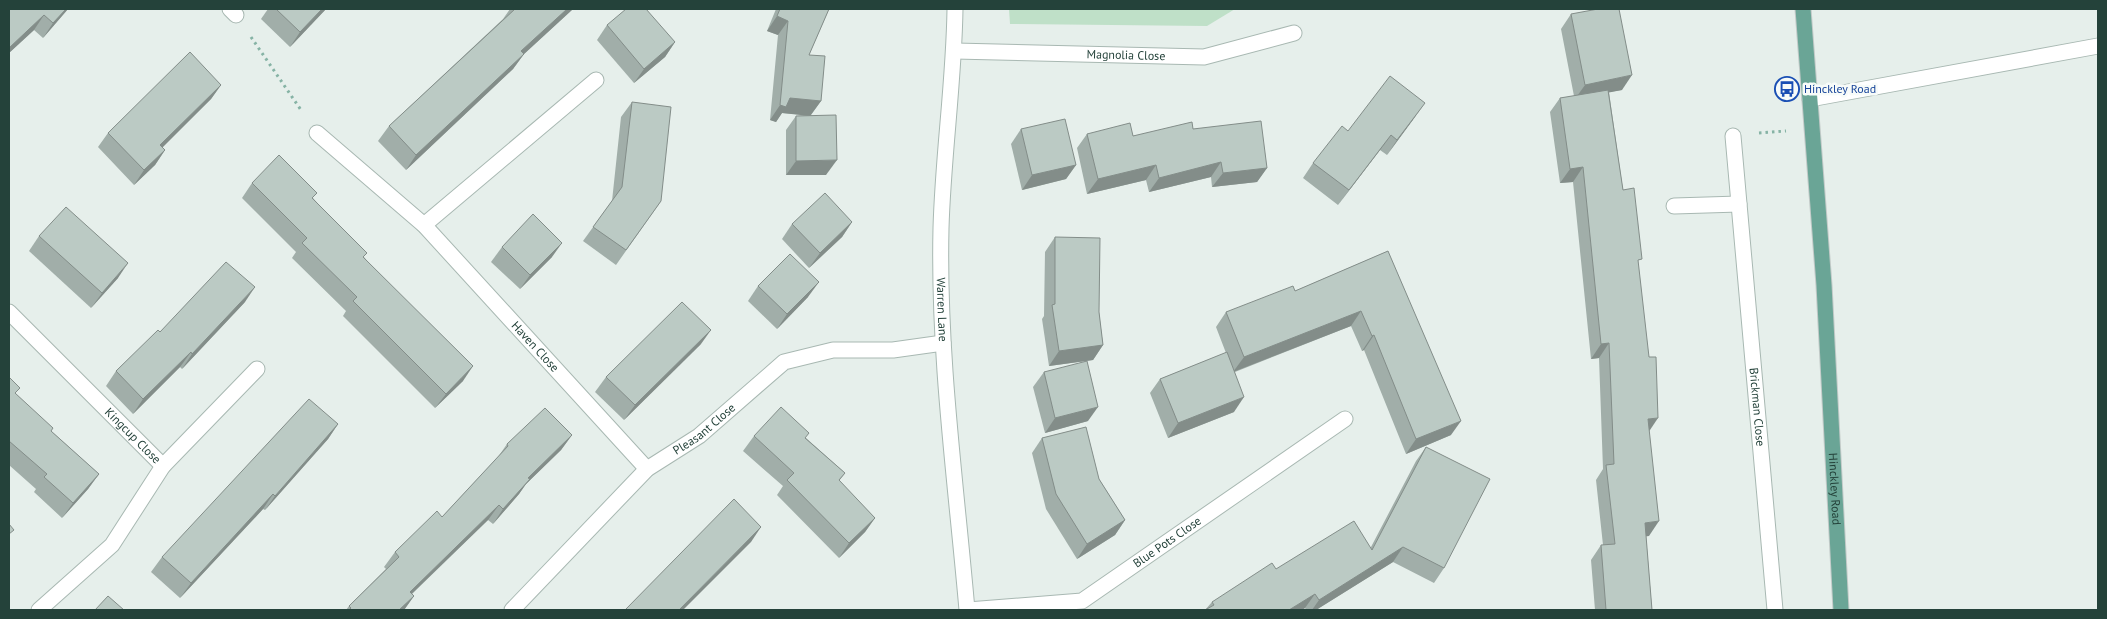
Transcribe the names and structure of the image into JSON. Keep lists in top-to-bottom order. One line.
{"streets":{"main road":["Hinckley Road"],"street":["Magnolia Close","Warren Lane","Haven Close","Brickman Close","Pleasant Close","Kingcup Close","Blue Pots Close"]},"crossings":[["Magnolia Close","Warren Lane"],["Warren Lane","Pleasant Close"],["Warren Lane","Blue Pots Close"],["Haven Close","Pleasant Close"]],"places":{"bus stop":["Hinckley Road"]}}
